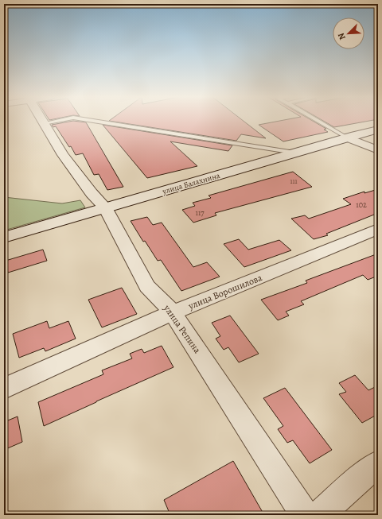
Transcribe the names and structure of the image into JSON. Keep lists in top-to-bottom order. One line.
{"streets":{"street":["улица Балахнина","улица Ворошилова","улица Репина"]},"crossings":[["улица Балахнина","улица Репина"],["улица Ворошилова","улица Репина"]],"house_numbers":["111","102","117"],"north":"bottom left"}
